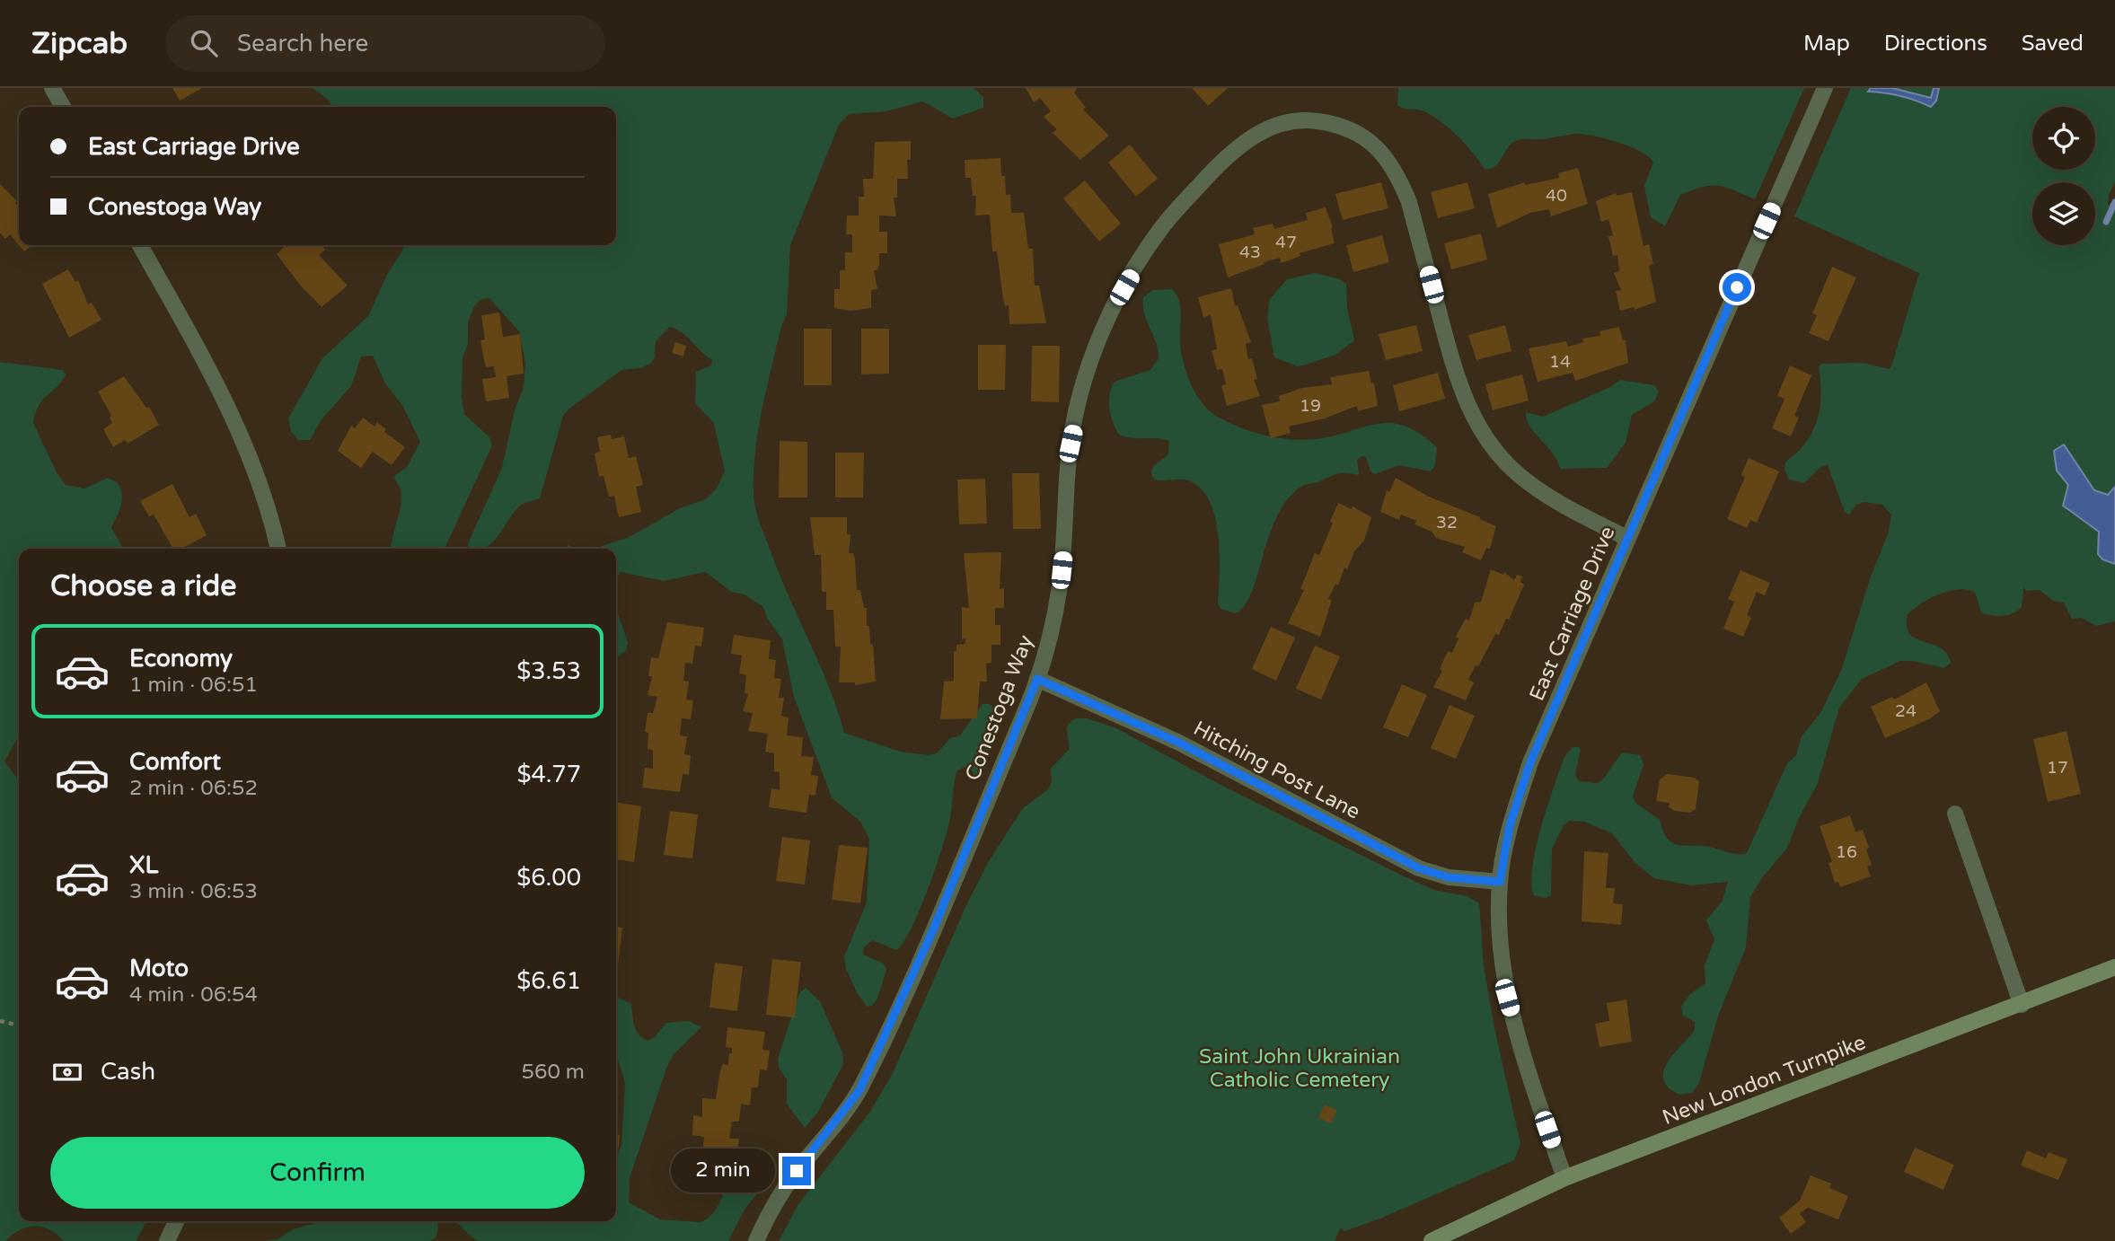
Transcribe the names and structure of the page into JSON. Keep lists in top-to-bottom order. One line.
{"streets":{"street":["East Carriage Drive","Conestoga Way","Hitching Post Lane","New London Turnpike"]},"crossings":[["East Carriage Drive","Conestoga Way"],["East Carriage Drive","Hitching Post Lane"],["East Carriage Drive","New London Turnpike"],["Conestoga Way","Hitching Post Lane"]],"parks":["Saint John Ukrainian Catholic Cemetery"],"house_numbers":["40","47","43","14","19","32","24","17","16"],"page":{"header":"Zipcab","search":"Search here","nav":["Map","Directions","Saved"],"banner":["East Carriage Drive","Conestoga Way"],"heading":"Choose a ride","list":[{"name":"Economy","note":"1 min · 06:51","value":"$3.53"},{"name":"Comfort","note":"2 min · 06:52","value":"$4.77"},{"name":"XL","note":"3 min · 06:53","value":"$6.00"},{"name":"Moto","note":"4 min · 06:54","value":"$6.61"}],"pay":["Cash","560 m"],"buttons":"Confirm","bubble":"2 min"}}
